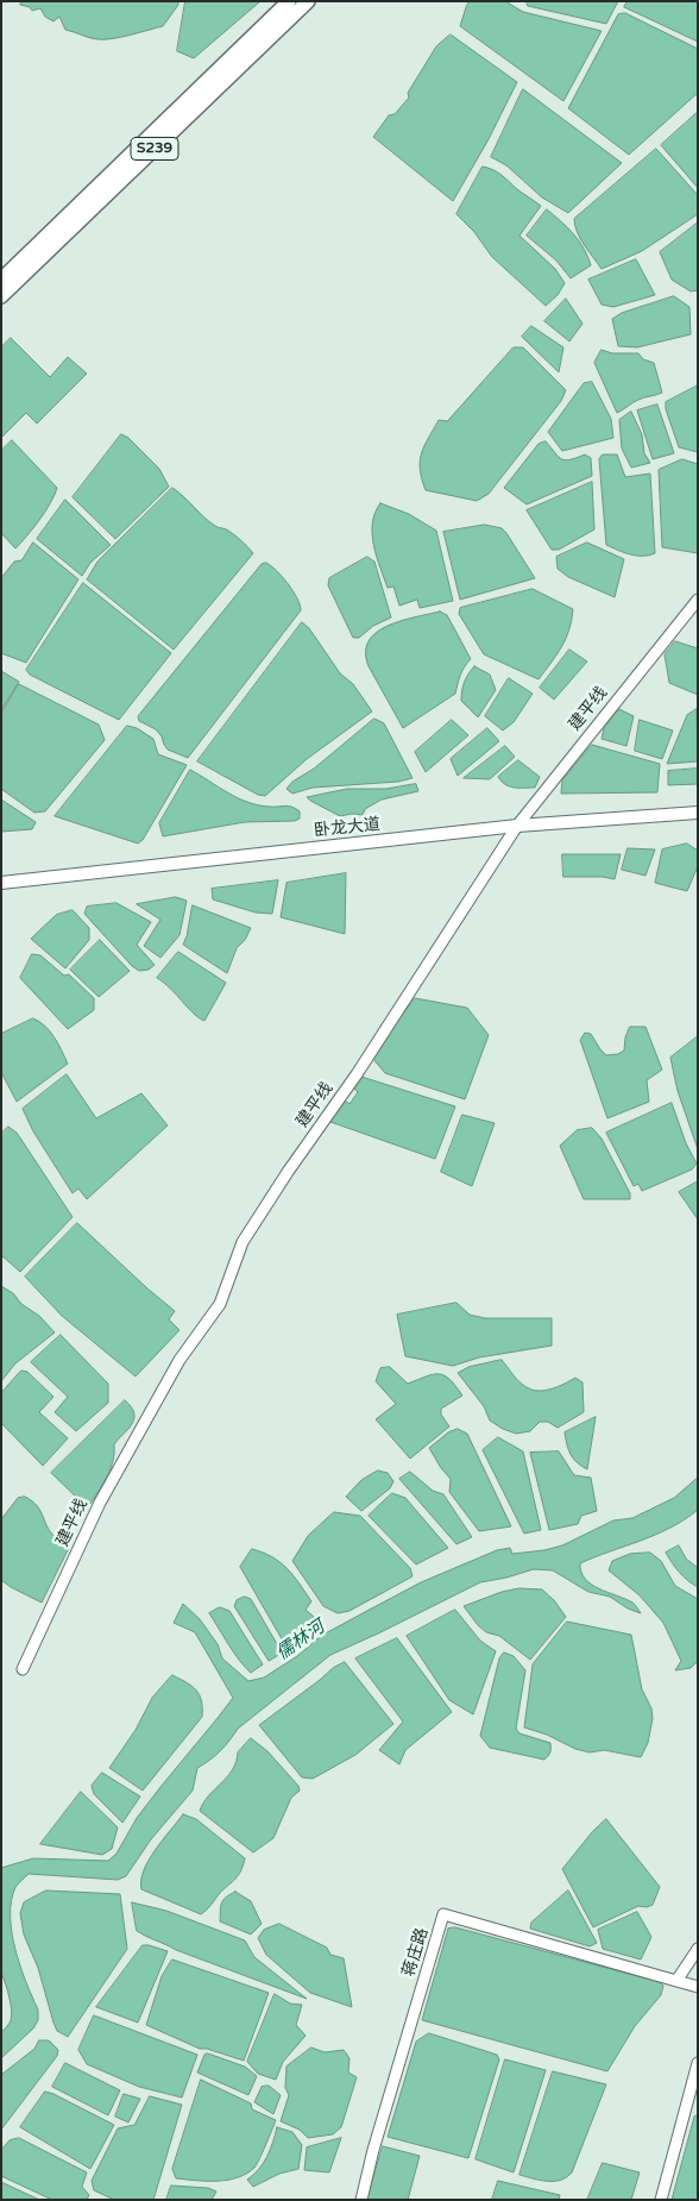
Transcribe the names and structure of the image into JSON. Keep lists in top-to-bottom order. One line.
{"streets":{"main road":["S239","卧龙大道"],"street":["建平线","蒋庄路"]},"crossings":[["建平线","卧龙大道"]],"water":["儒林河"]}
